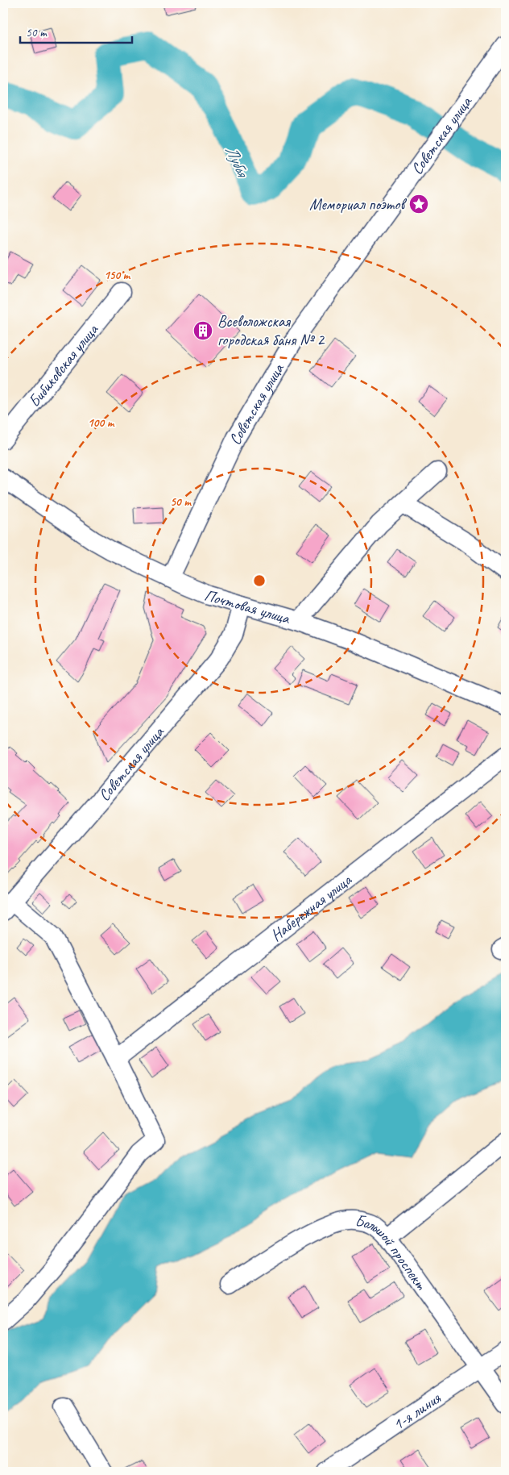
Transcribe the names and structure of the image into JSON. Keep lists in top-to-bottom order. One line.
{"streets":{"street":["Советская улица","Бибиковская улица","Почтовая улица","Набережная улица","Большой проспект","1-я линия"]},"crossings":[["Советская улица","Почтовая улица"],["Большой проспект","1-я линия"]],"water":["Лубья"],"places":{"place":["Мемориал поэтов"],"building":["Всеволожская городская баня № 2"]},"scale_bar":"50 m","rings":["150 m","100 m","50 m"]}
